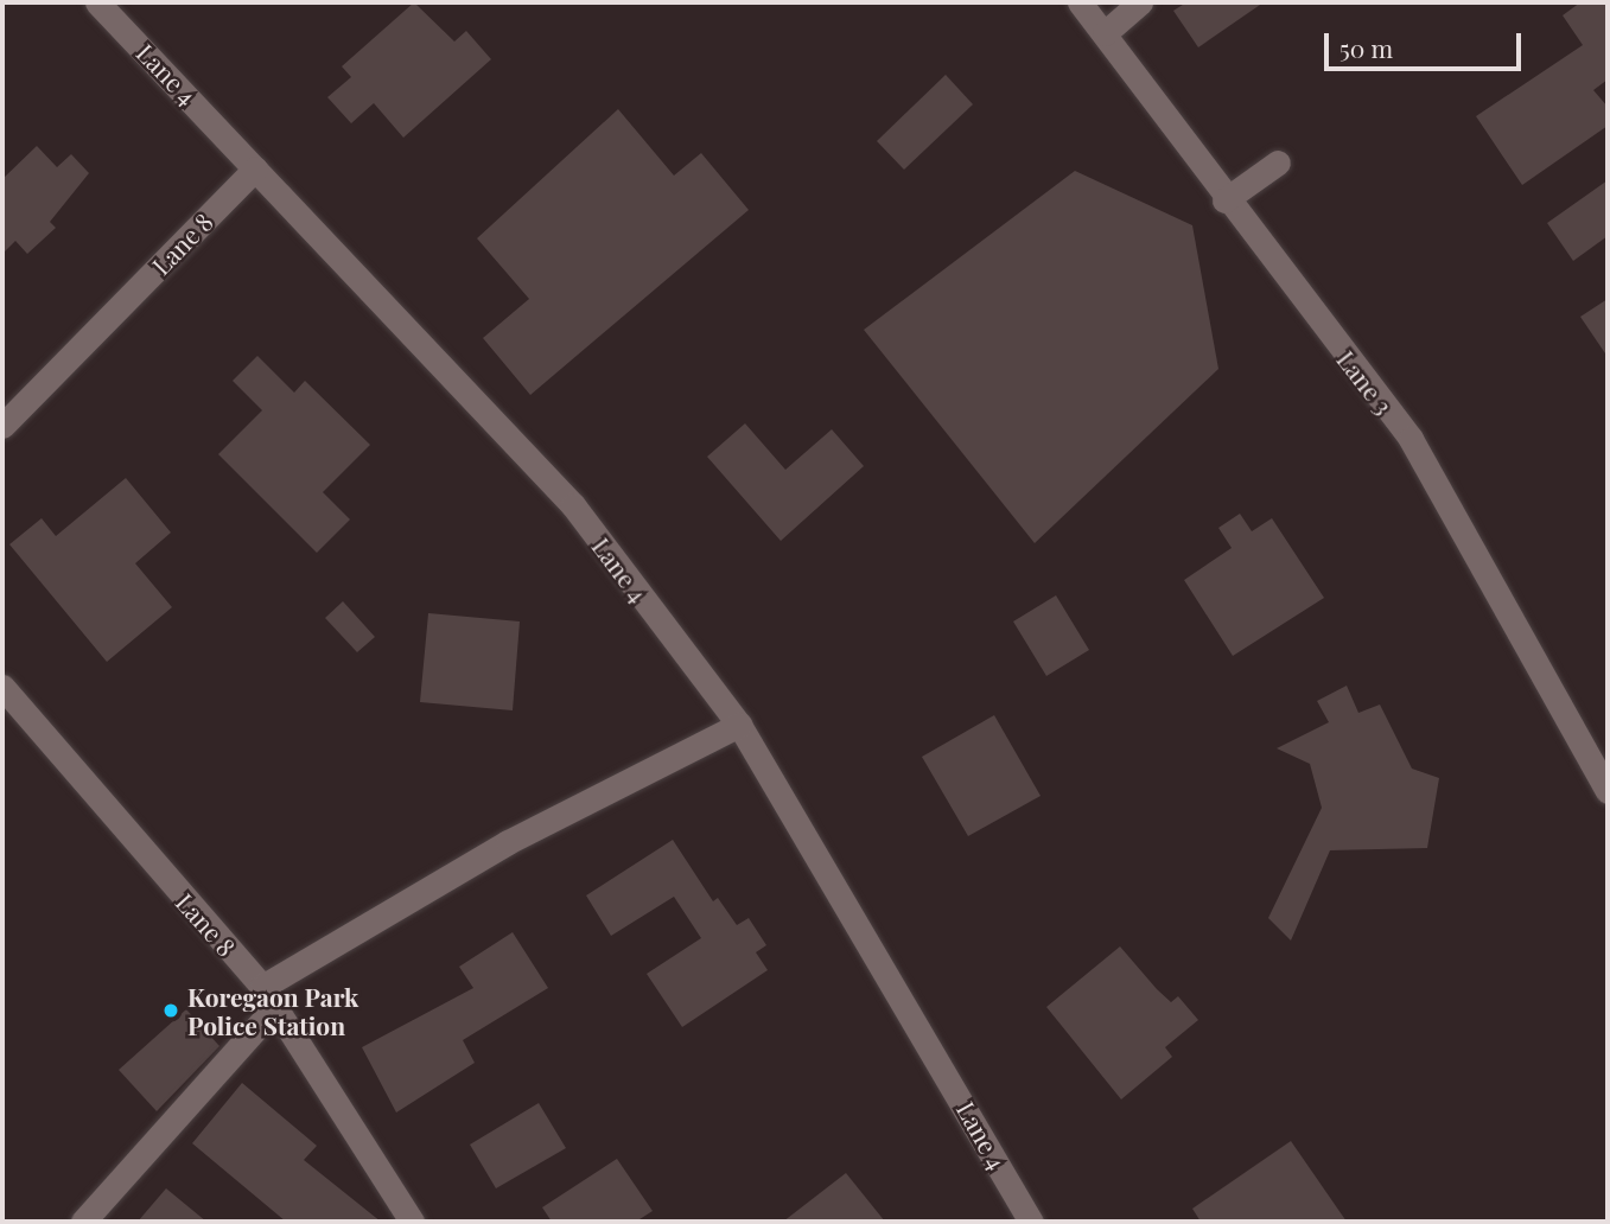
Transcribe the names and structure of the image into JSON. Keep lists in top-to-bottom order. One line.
{"streets":{"street":["Lane 4","Lane 8","Lane 3"]},"crossings":[["Lane 4","Lane 8"]],"places":["Koregaon Park Police Station"],"scale_bar":"50 m"}
